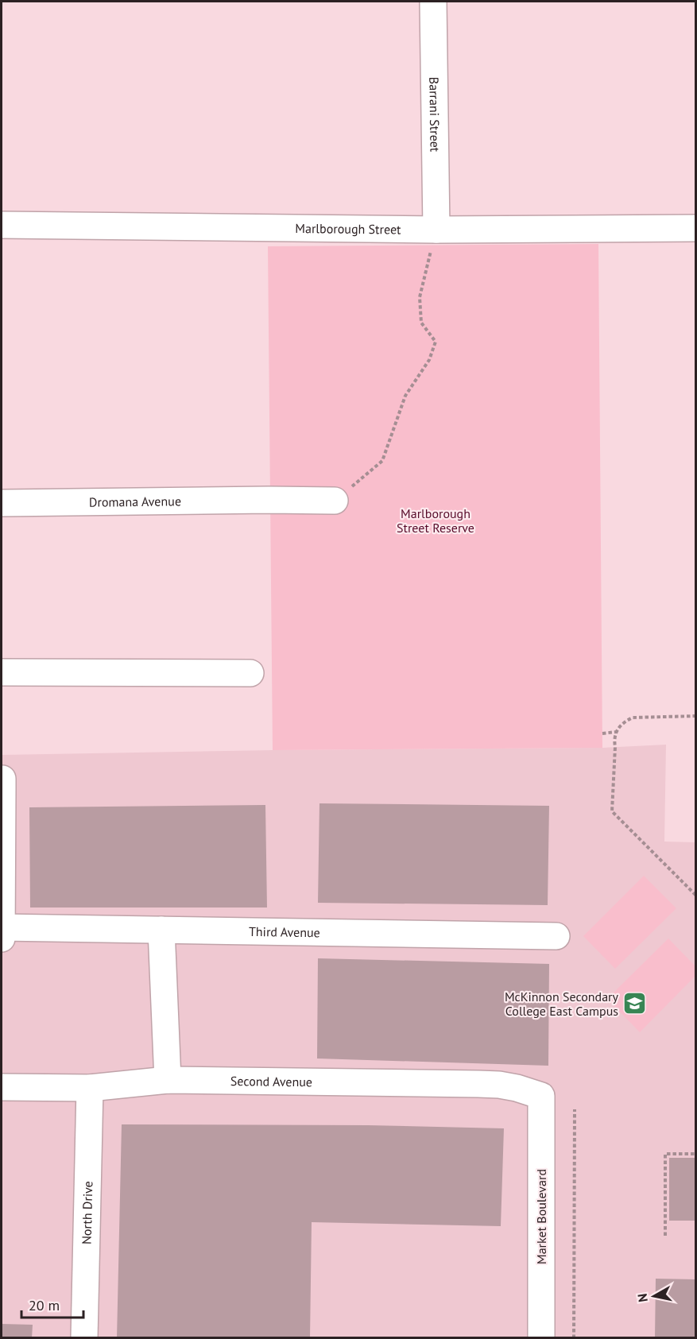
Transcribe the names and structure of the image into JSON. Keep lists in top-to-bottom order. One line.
{"streets":{"street":["Barrani Street","Marlborough Street","Dromana Avenue","Third Avenue","Second Avenue","North Drive","Market Boulevard"]},"crossings":[["Barrani Street","Marlborough Street"],["Second Avenue","North Drive"],["Second Avenue","Market Boulevard"]],"parks":["Marlborough Street Reserve"],"places":{"school or university":["McKinnon Secondary College East Campus"]},"scale_bar":"20 m","north":"left"}
